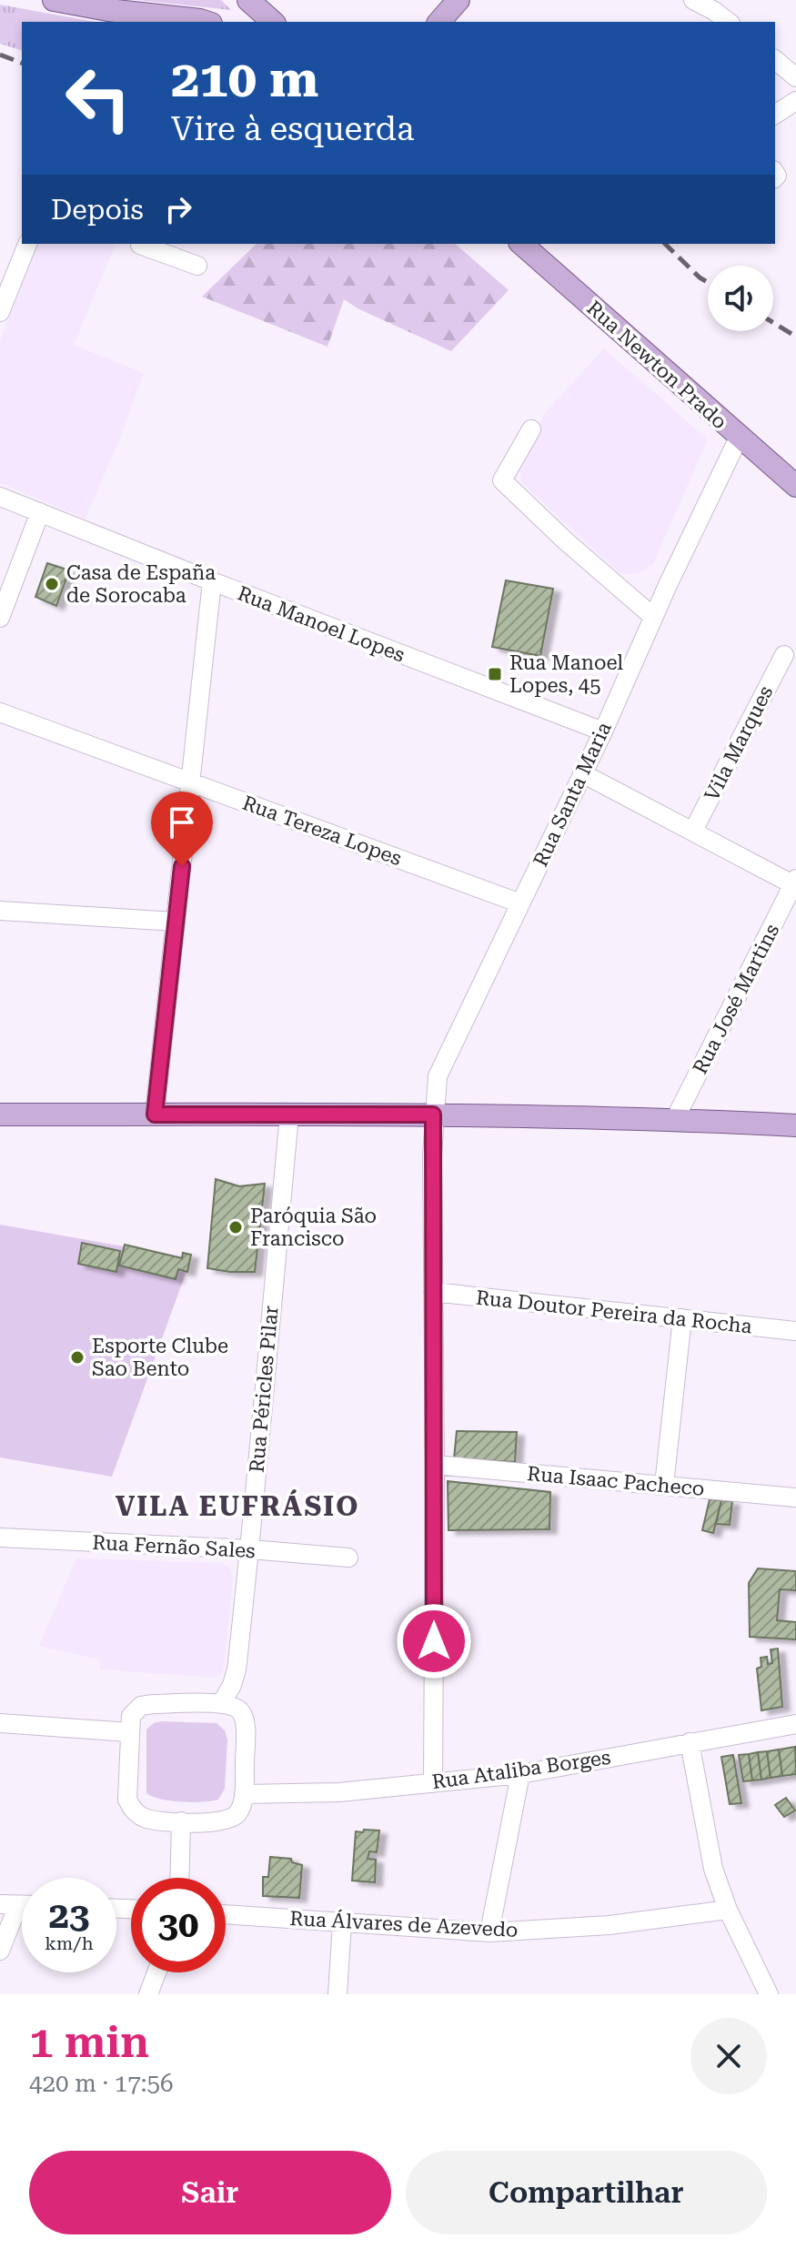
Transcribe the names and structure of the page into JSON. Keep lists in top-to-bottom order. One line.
{"streets":{"main road":["Rua Newton Prado"],"street":["Rua Manoel Lopes","Vila Marques","Rua Santa Maria","Rua Tereza Lopes","Rua José Martins","Rua Doutor Pereira da Rocha","Rua Péricles Pilar","Rua Isaac Pacheco","Rua Fernão Sales","Rua Ataliba Borges","Rua Álvares de Azevedo"]},"crossings":[["Rua Newton Prado","Rua Santa Maria"],["Rua Manoel Lopes","Rua Santa Maria"],["Rua Santa Maria","Rua Tereza Lopes"],["Rua Santa Maria","Rua Doutor Pereira da Rocha"],["Rua Santa Maria","Rua Isaac Pacheco"],["Rua Santa Maria","Rua Ataliba Borges"],["Rua Péricles Pilar","Rua Fernão Sales"],["Rua Péricles Pilar","Rua Ataliba Borges"]],"districts":["VILA EUFRÁSIO"],"places":{"other":["Casa de España de Sorocaba","Paróquia São Francisco","Esporte Clube Sao Bento"],"transit":["Rua Manoel Lopes, 45"]},"page":{"turn":["210 m","Vire à esquerda"],"then":"Depois","speed":"23 km/h","limit":"30","heading":["1 min","420 m · 17:56"],"buttons":["Sair","Compartilhar"]}}
